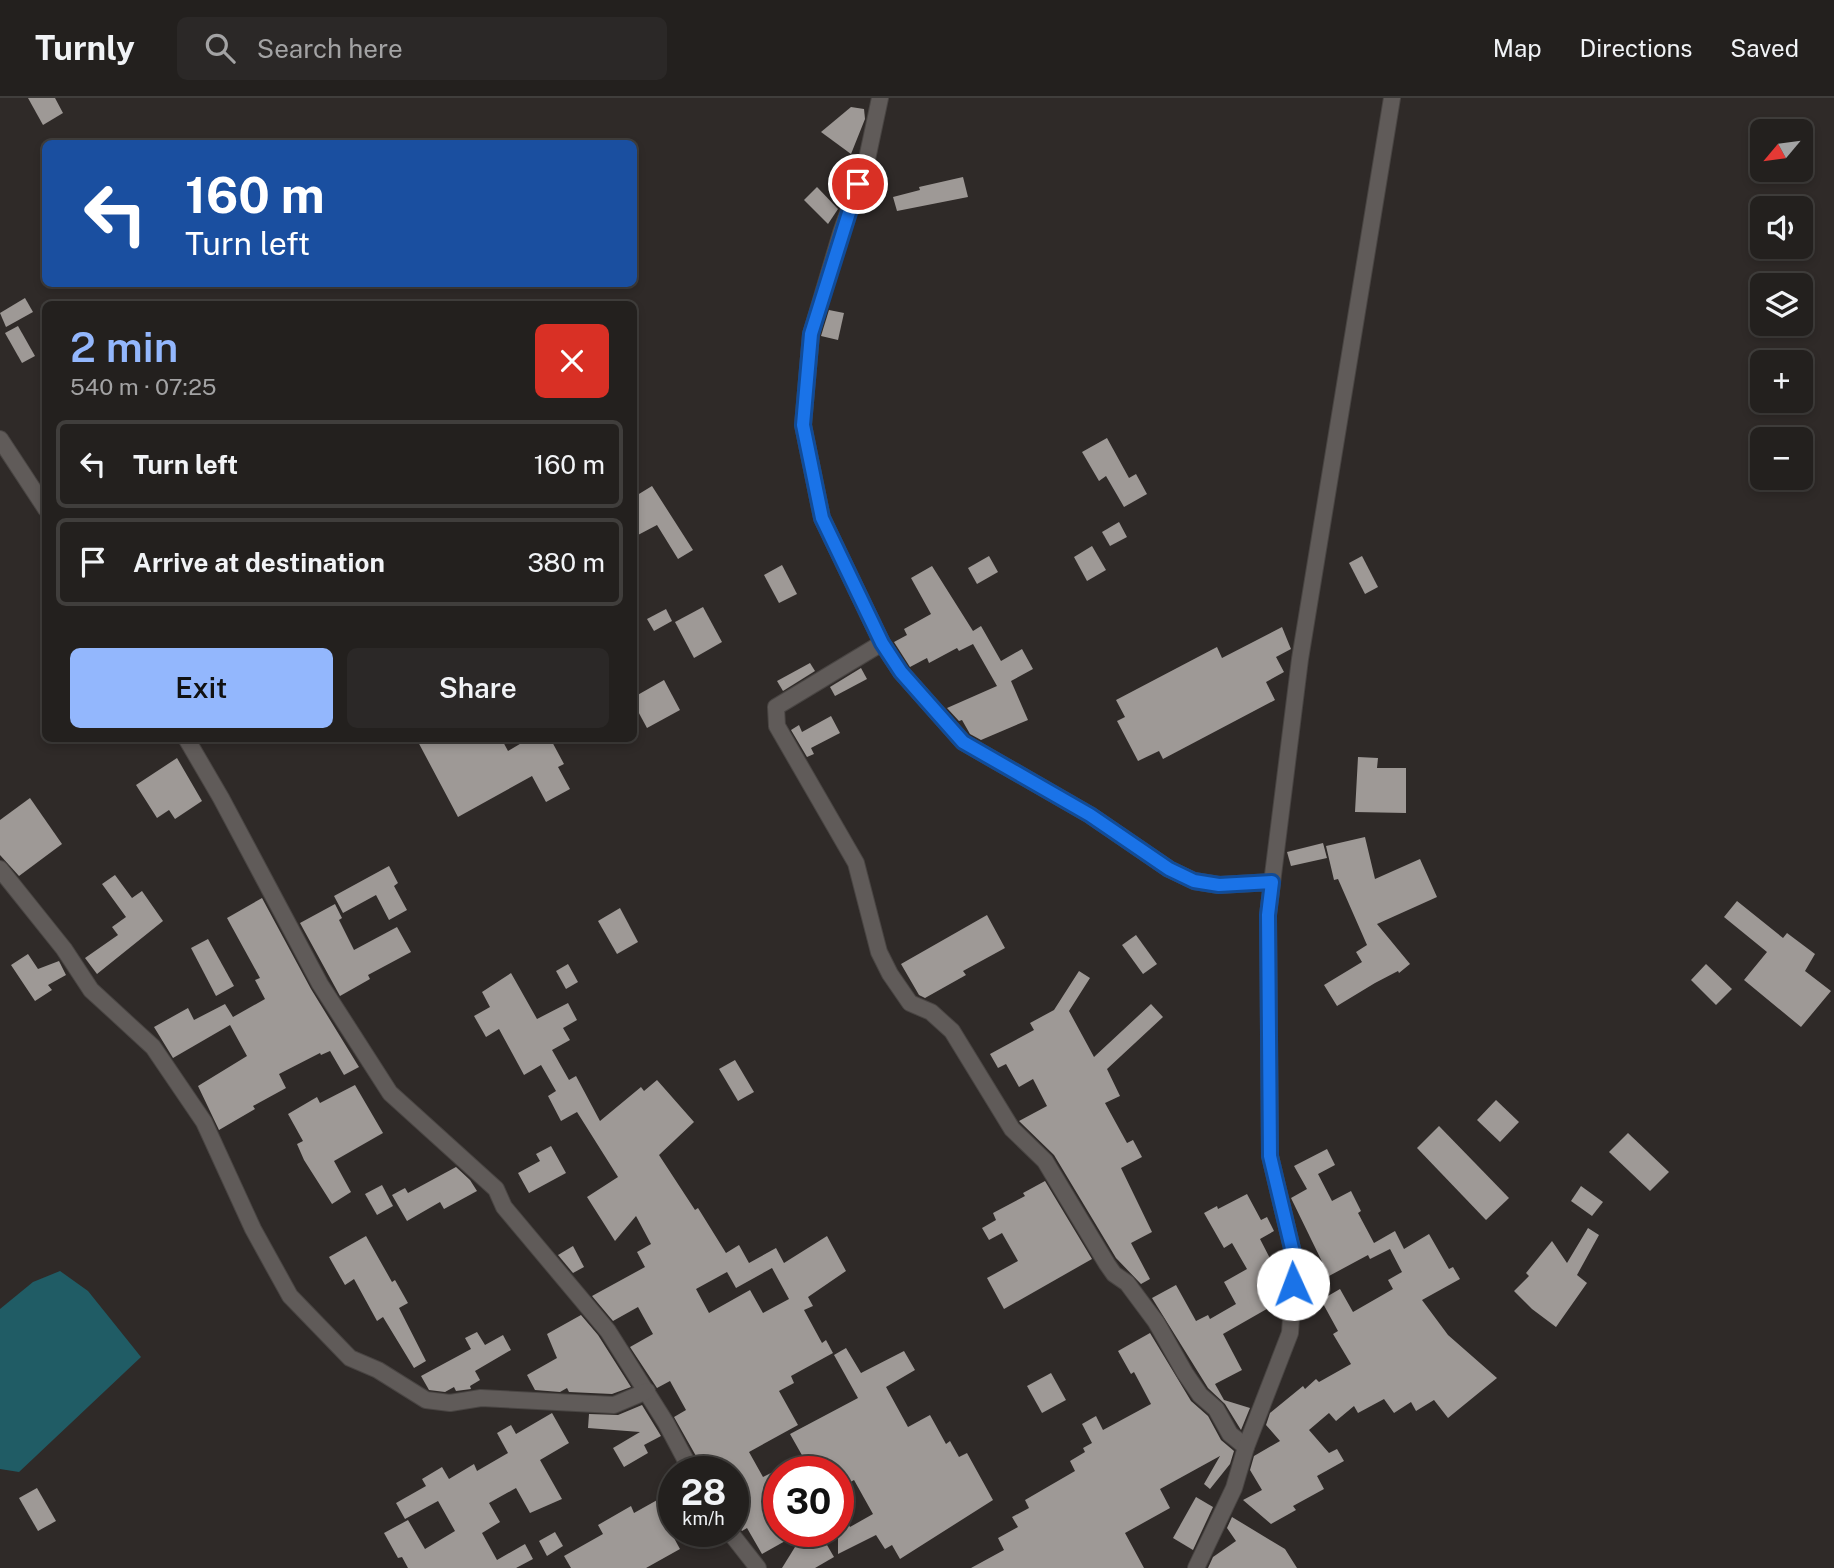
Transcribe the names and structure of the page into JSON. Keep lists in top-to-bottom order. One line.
{"north":"bottom left","page":{"header":"Turnly","search":"Search here","nav":["Map","Directions","Saved"],"map_buttons":["+","−"],"turn":["160 m","Turn left"],"heading":["2 min","540 m · 07:25"],"list":[{"name":"Turn left","value":"160 m"},{"name":"Arrive at destination","value":"380 m"}],"buttons":["Exit","Share"],"speed":"28 km/h","limit":"30"}}
